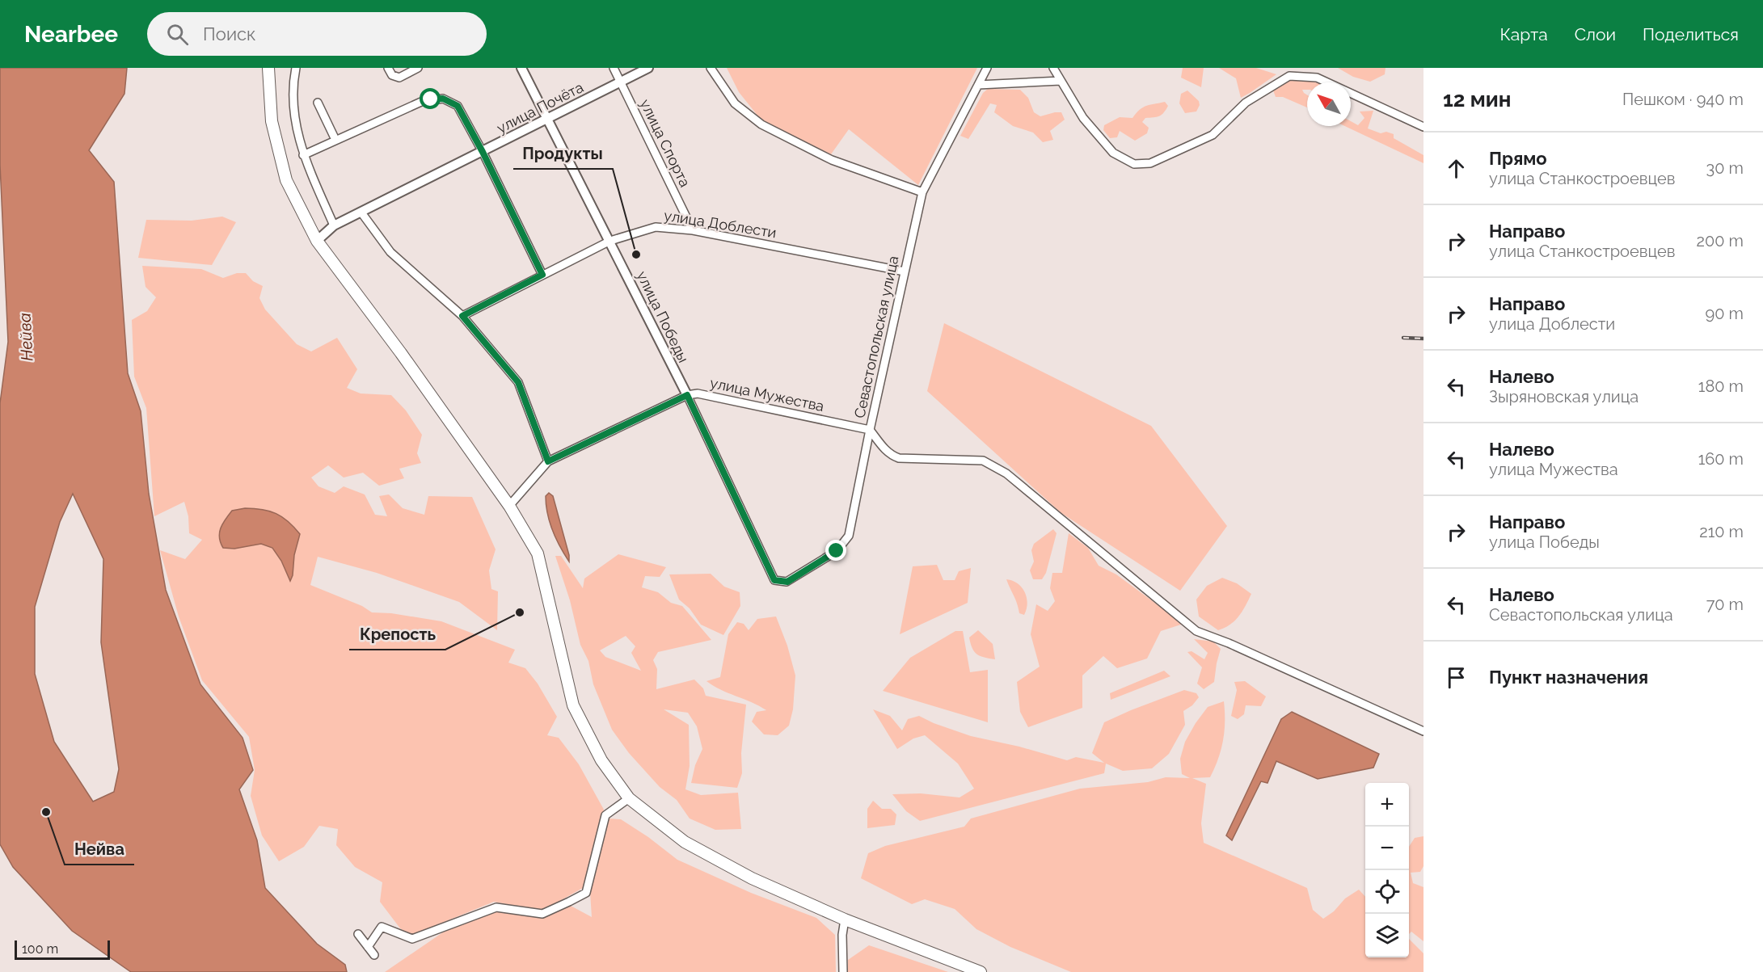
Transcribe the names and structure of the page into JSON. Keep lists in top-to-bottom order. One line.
{"streets":{"street":["улица Почёта","улица Спорта","улица Доблести","улица Победы","Севастопольская улица","улица Мужества"]},"crossings":[["улица Почёта","улица Спорта"],["улица Почёта","улица Победы"],["улица Спорта","улица Доблести"],["улица Доблести","улица Победы"],["улица Доблести","Севастопольская улица"],["улица Победы","Севастопольская улица"],["улица Победы","улица Мужества"],["Севастопольская улица","улица Мужества"]],"water":["Нейва"],"places":["Продукты","Крепость","Нейва"],"scale_bar":"100 m","north":"top left","page":{"header":"Nearbee","search":"Поиск","nav":["Карта","Слои","Поделиться"],"heading":["12 мин","Пешком · 940 m"],"list":[["Прямо","улица Станкостроевцев","30 m"],["Направо","улица Станкостроевцев","200 m"],["Направо","улица Доблести","90 m"],["Налево","Зыряновская улица","180 m"],["Налево","улица Мужества","160 m"],["Направо","улица Победы","210 m"],["Налево","Севастопольская улица","70 m"],"Пункт назначения"],"map_buttons":["+","−"],"scale":"100 m"}}
